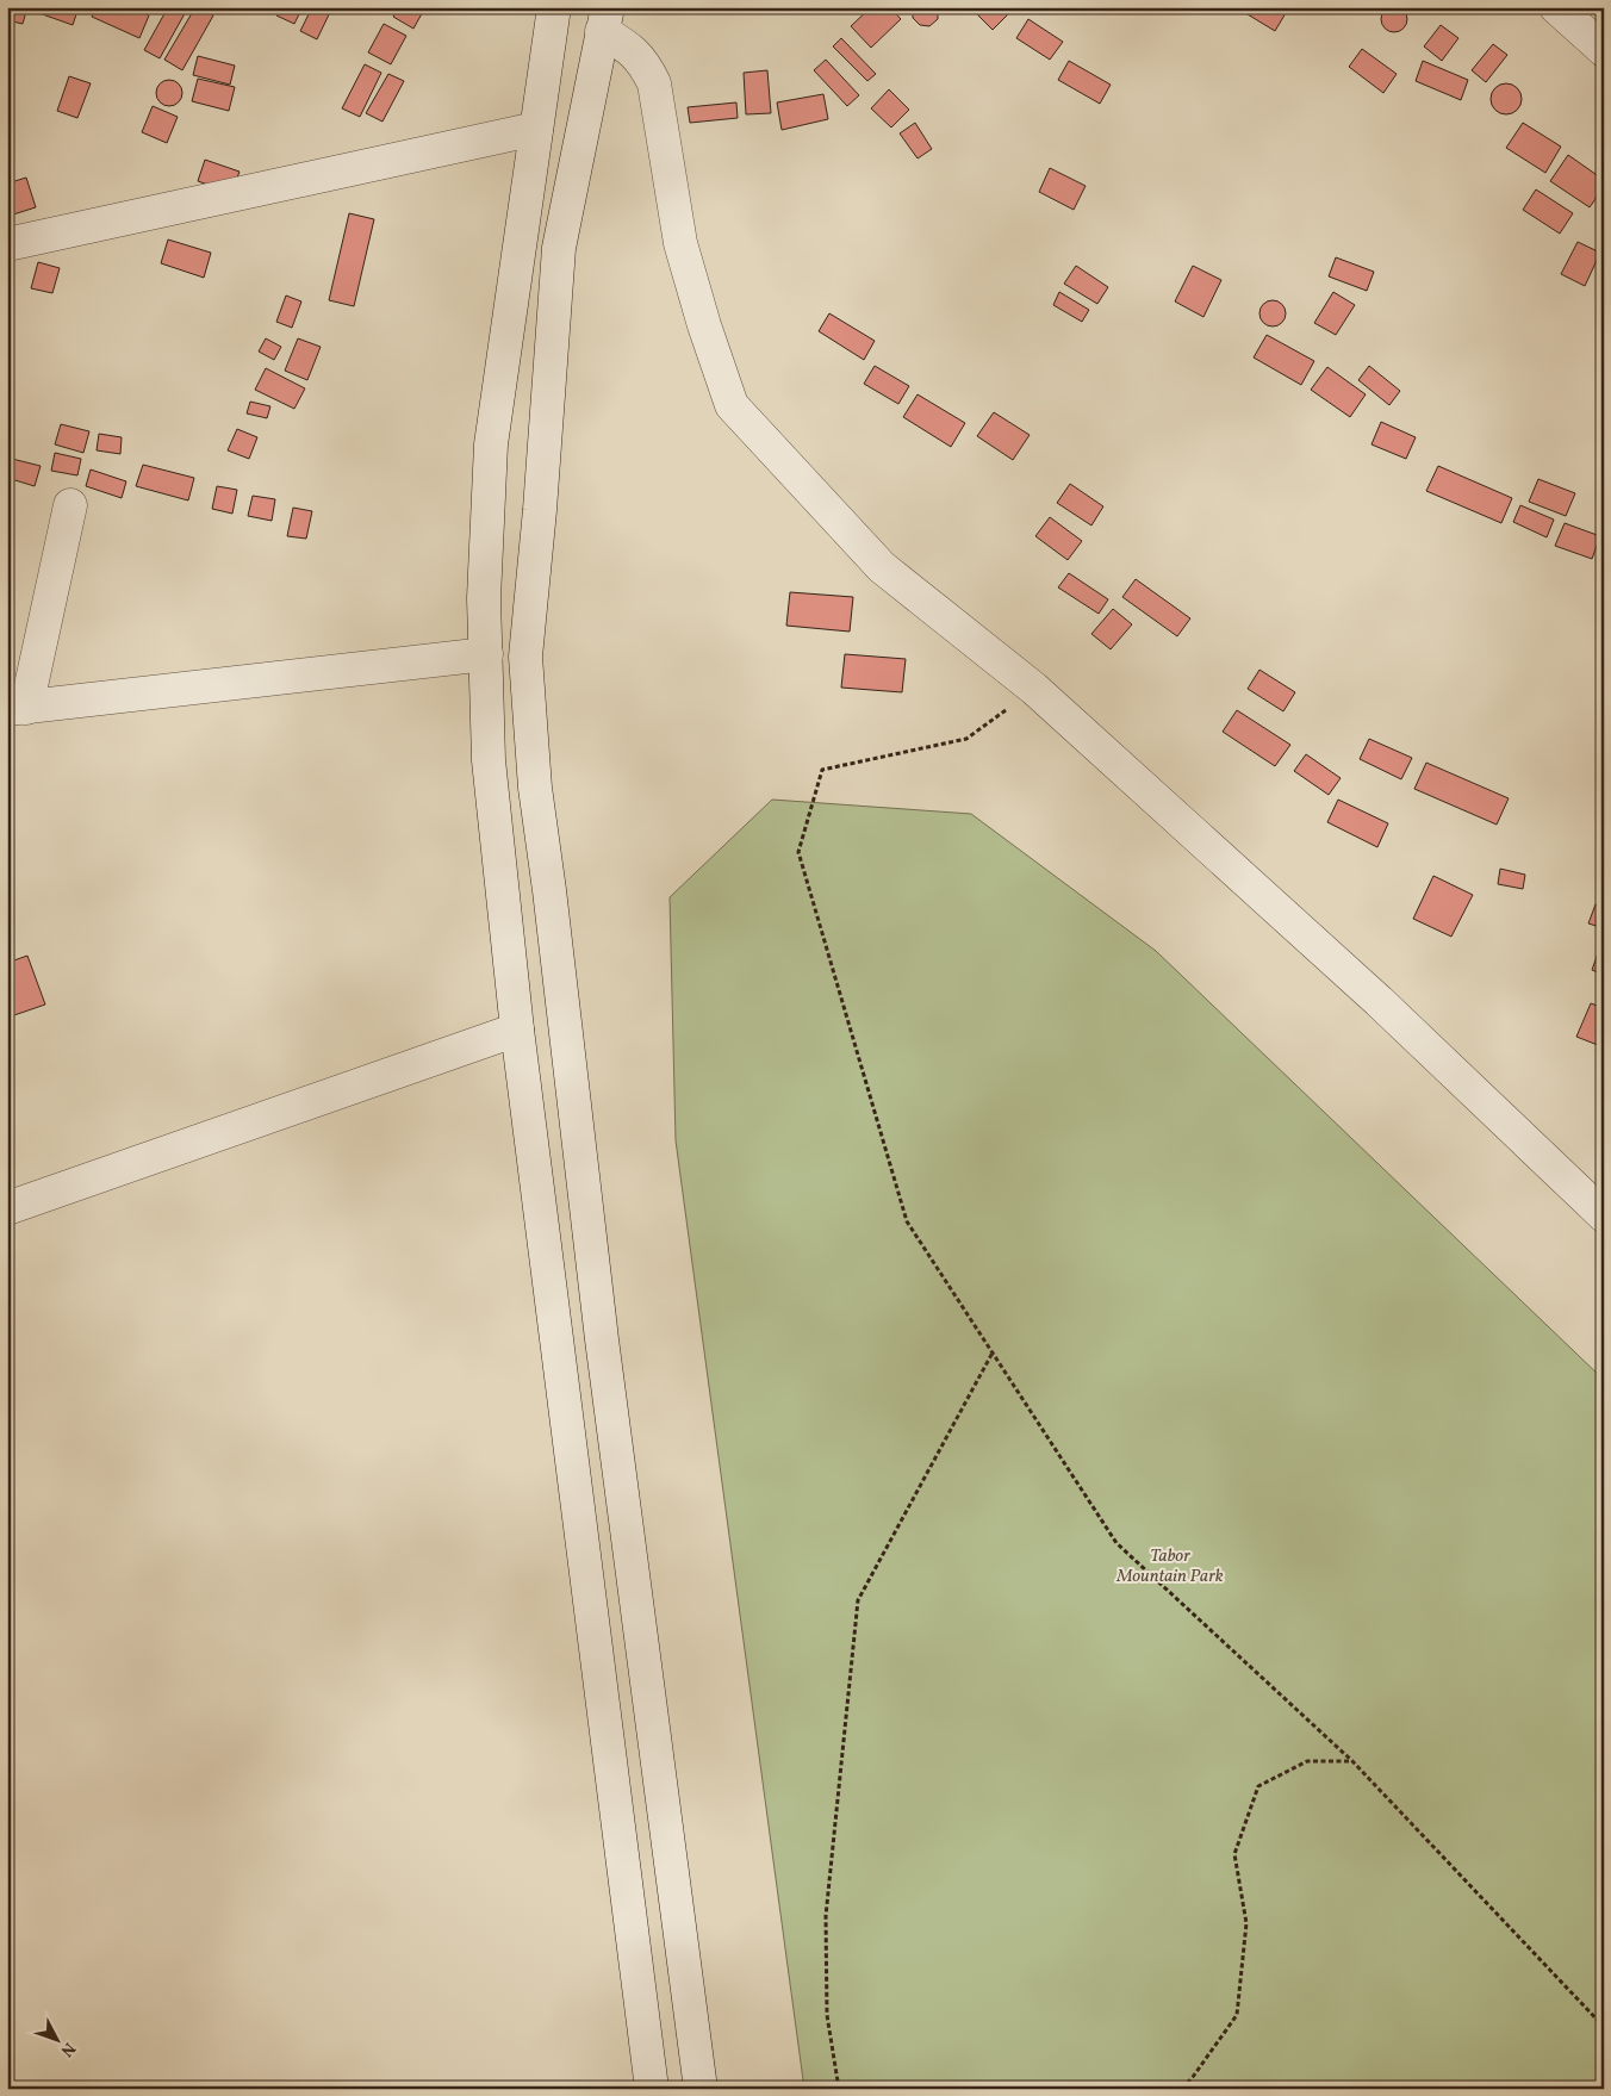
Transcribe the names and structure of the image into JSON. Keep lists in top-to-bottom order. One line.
{"parks":["Tabor Mountain Park"],"north":"bottom right"}
